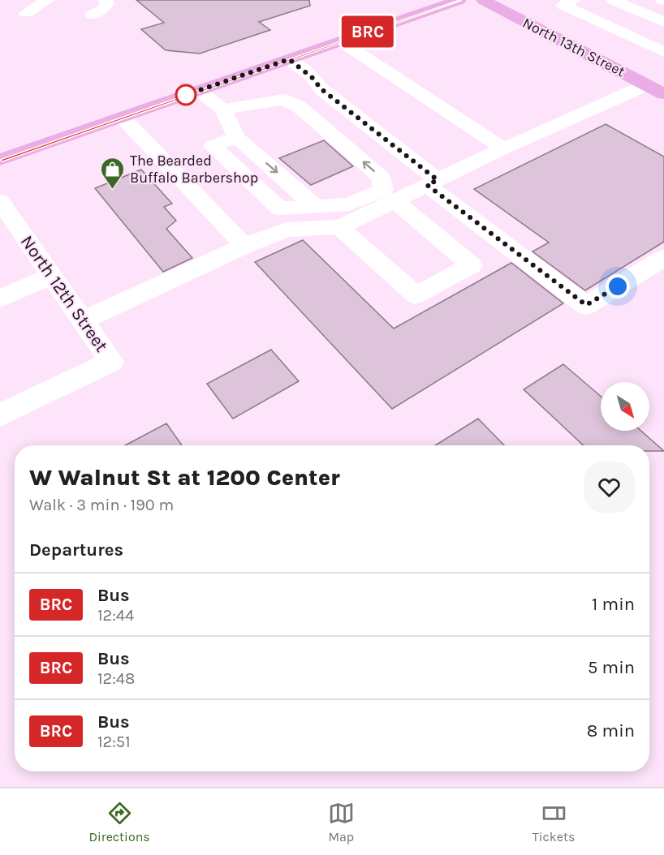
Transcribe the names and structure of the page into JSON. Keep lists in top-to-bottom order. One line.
{"streets":{"main road":["North 13th Street"],"street":["North 12th Street"]},"places":{"shop":["The Bearded Buffalo Barbershop"]},"lines":["bus line BRC"],"north":"bottom right","page":{"on_map":"BRC","heading":[["W Walnut St at 1200 Center","Walk · 3 min · 190 m"],"Departures"],"list":[{"mark":"BRC","name":"Bus","note":"12:44","value":"1 min"},{"mark":"BRC","name":"Bus","note":"12:48","value":"5 min"},{"mark":"BRC","name":"Bus","note":"12:51","value":"8 min"}],"tabs":["Directions","Map","Tickets"]}}
